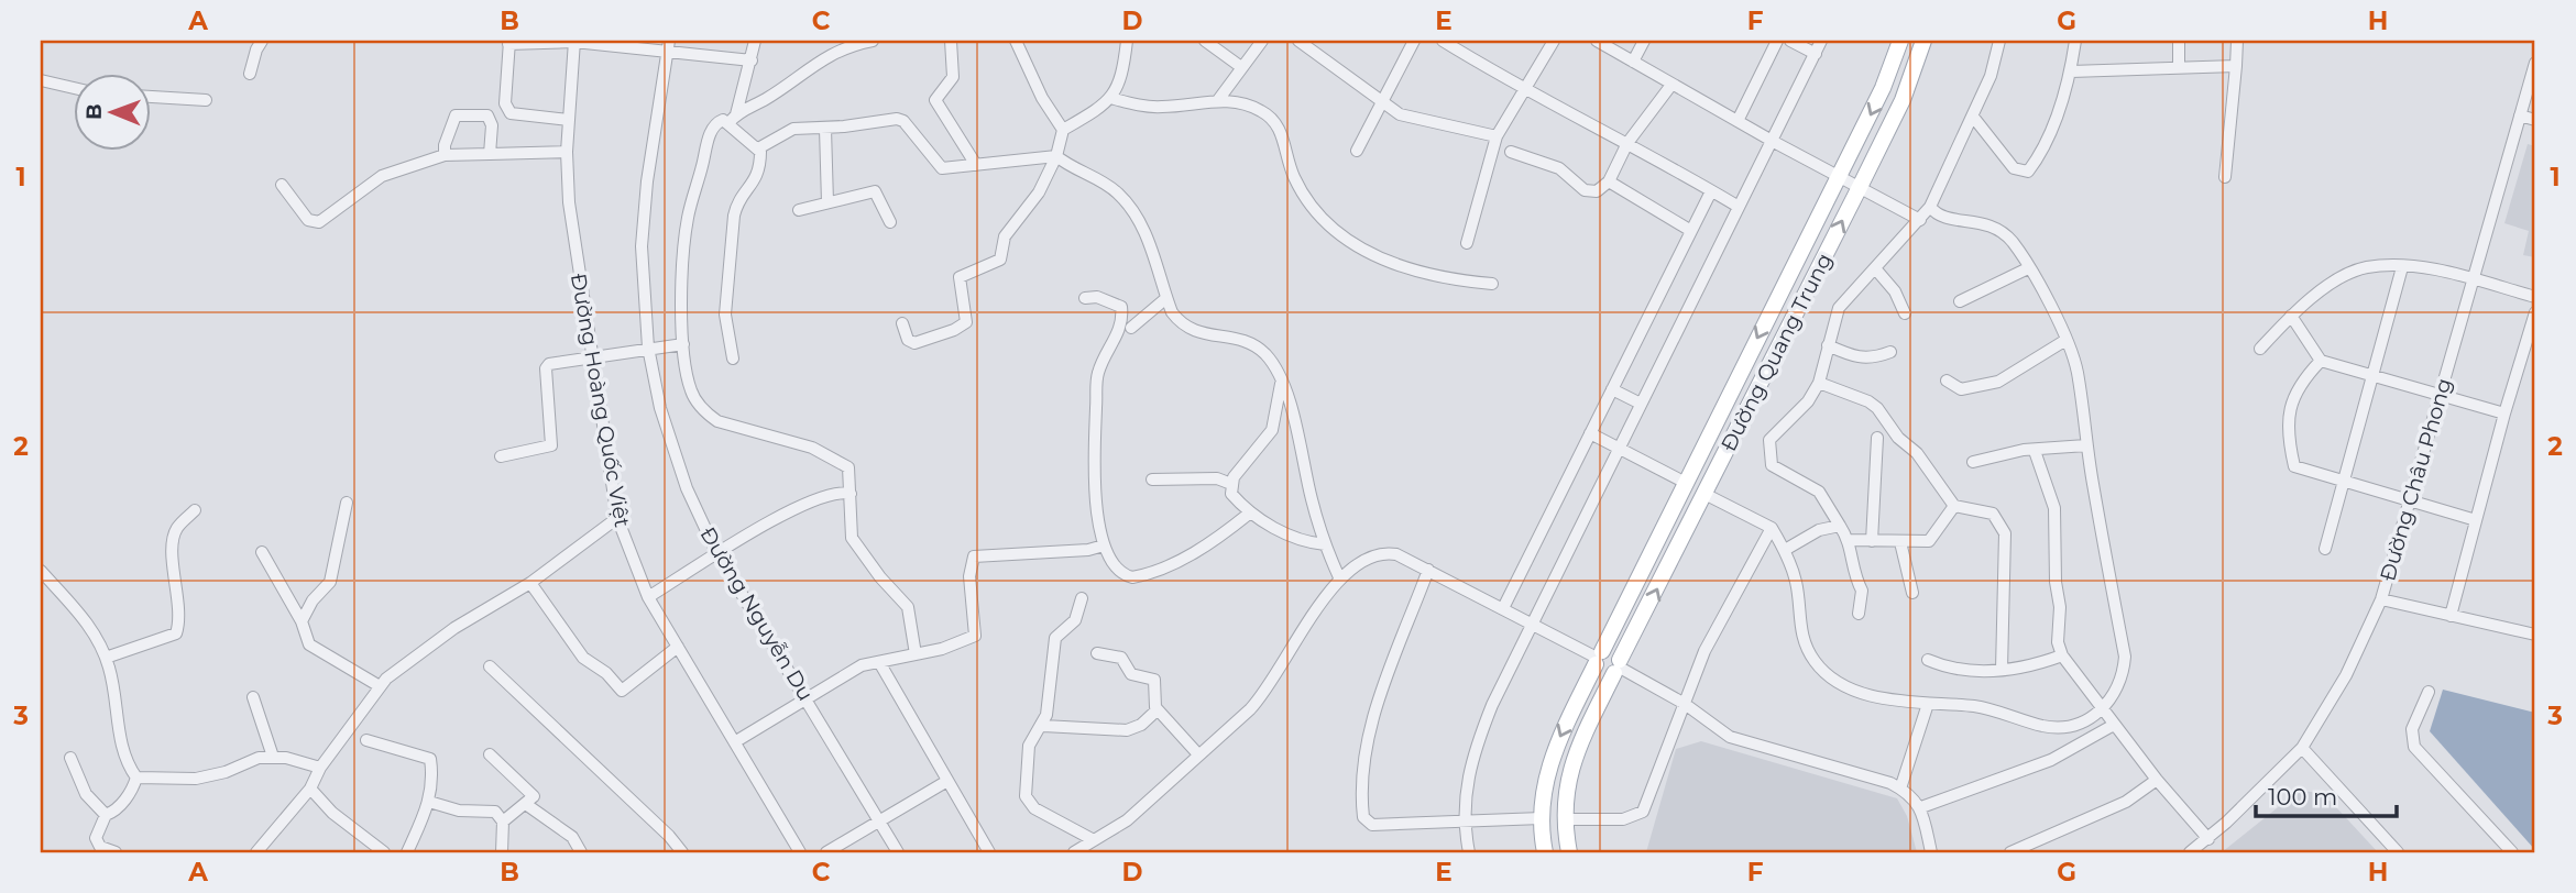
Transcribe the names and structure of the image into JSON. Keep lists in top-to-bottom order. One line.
{"streets":{"main road":["Đường Quang Trung"],"street":["Đường Hoàng Quốc Việt","Đường Châu Phong","Đường Nguyễn Du"]},"scale_bar":"100 m","north":"left","grid":{"columns":["A","B","C","D","E","F","G","H"],"rows":["1","2","3"]}}
